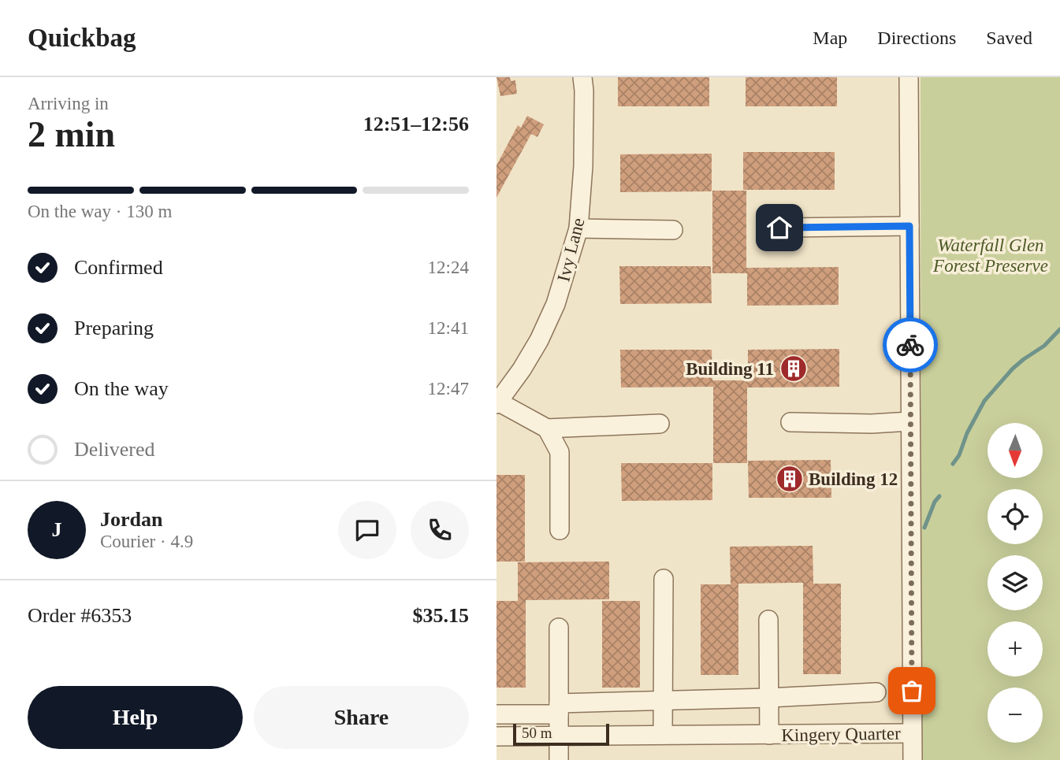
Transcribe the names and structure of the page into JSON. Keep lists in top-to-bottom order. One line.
{"streets":{"street":["Ivy Lane","Kingery Quarter"]},"parks":["Waterfall Glen Forest Preserve"],"places":{"building":["Building 11","Building 12"]},"scale_bar":"50 m","north":"bottom","page":{"header":"Quickbag","nav":["Map","Directions","Saved"],"heading":["2 min","Arriving in","12:51–12:56"],"panel":["Jordan","Courier · 4.9","Order #6353","$35.15"],"bar":"On the way · 130 m","list":[["Confirmed","12:24"],["Preparing","12:41"],["On the way","12:47"],"Delivered"],"map_buttons":["+","−"],"round":"J","buttons":["Help","Share"],"scale":"50 m"}}
